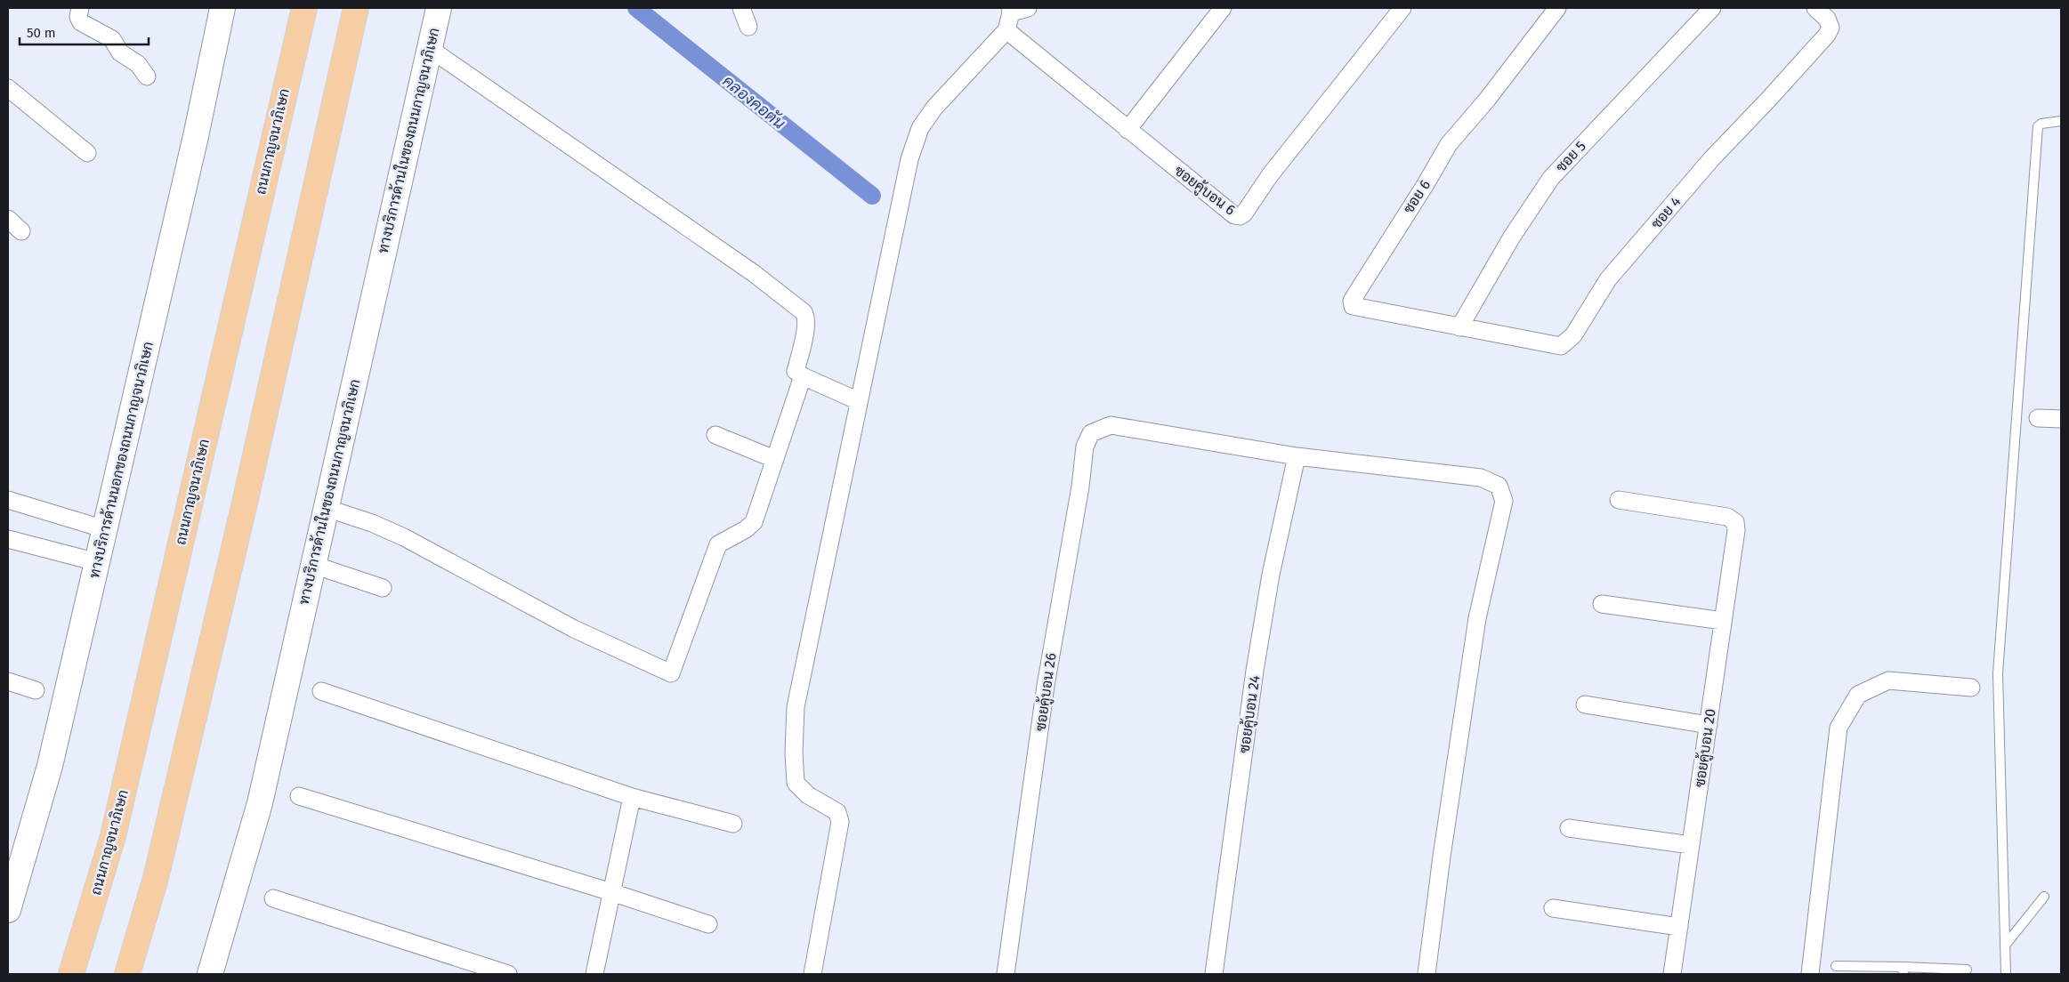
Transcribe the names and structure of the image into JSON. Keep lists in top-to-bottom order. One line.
{"streets":{"highway":["ถนนกาญจนาภิเษก"],"main road":["ทางบริการด้านในของถนนกาญจนาภิเษก","ทางบริการด้านนอกของถนนกาญจนาภิเษก"],"street":["ซอย 5","ซอยคู้บอน 6","ซอย 6","ซอย 4","ซอยคู้บอน 26","ซอยคู้บอน 24","ซอยคู้บอน 20"]},"crossings":[["ซอย 5","ซอย 6"],["ซอย 5","ซอย 4"],["ซอย 6","ซอย 4"],["ซอยคู้บอน 26","ซอยคู้บอน 24"]],"water":["คลองคอตัน"],"scale_bar":"50 m"}
